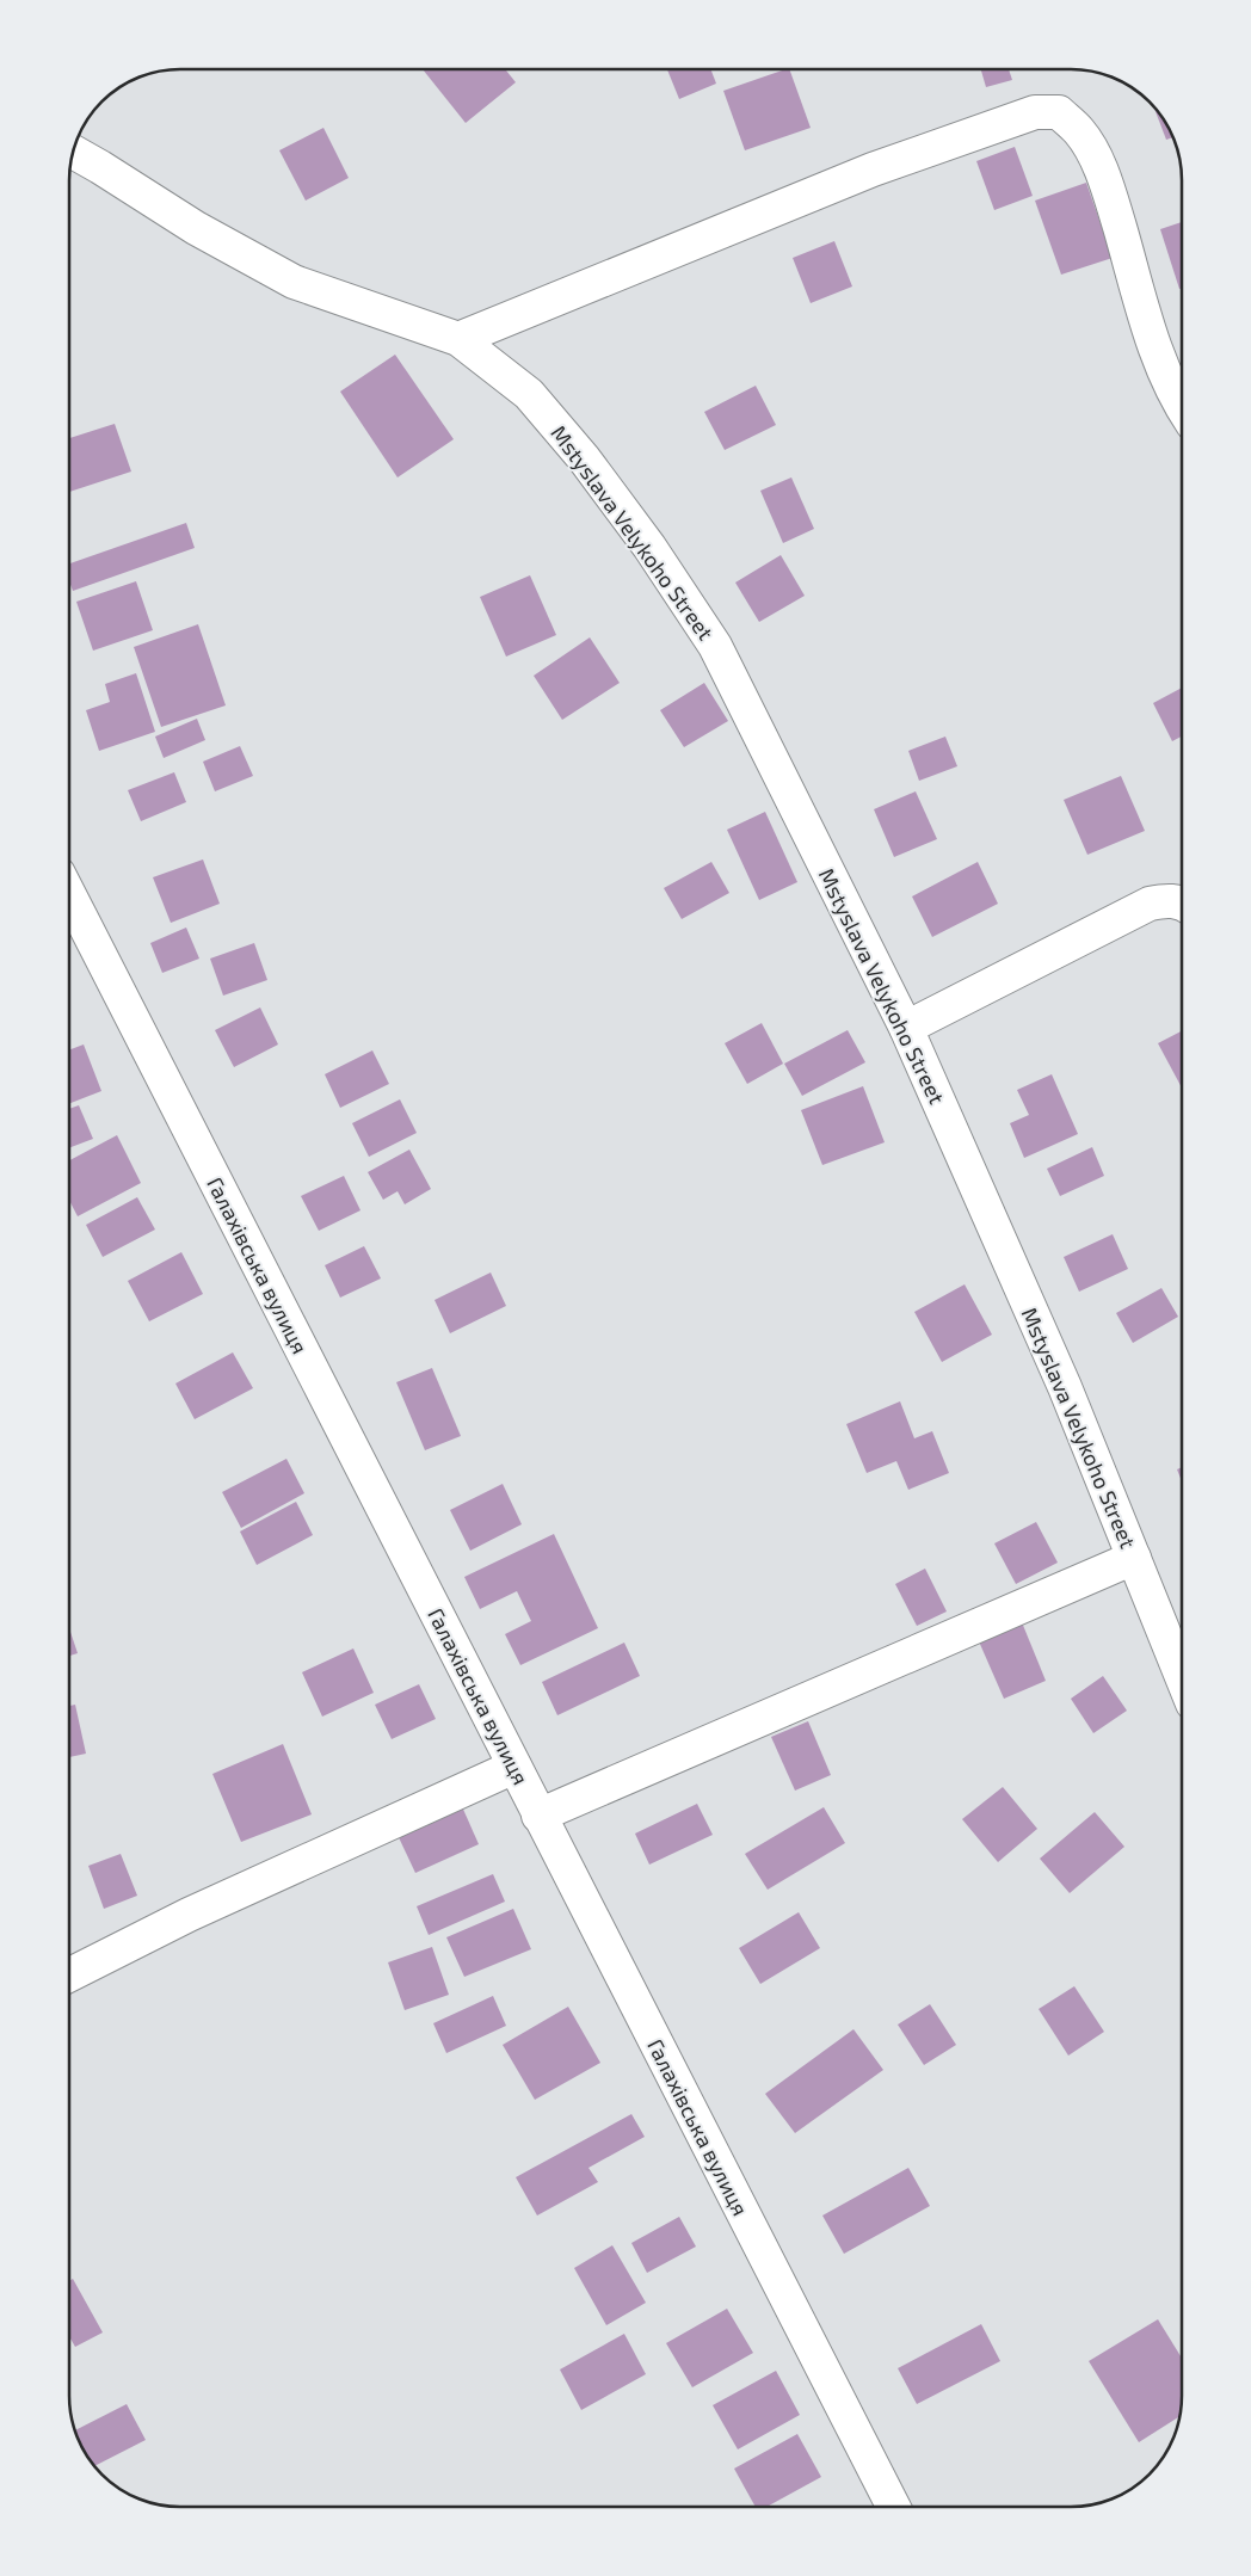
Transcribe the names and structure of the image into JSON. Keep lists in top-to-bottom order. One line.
{"streets":{"street":["Mstyslava Velykoho Street","Галахівська вулиця"]}}
